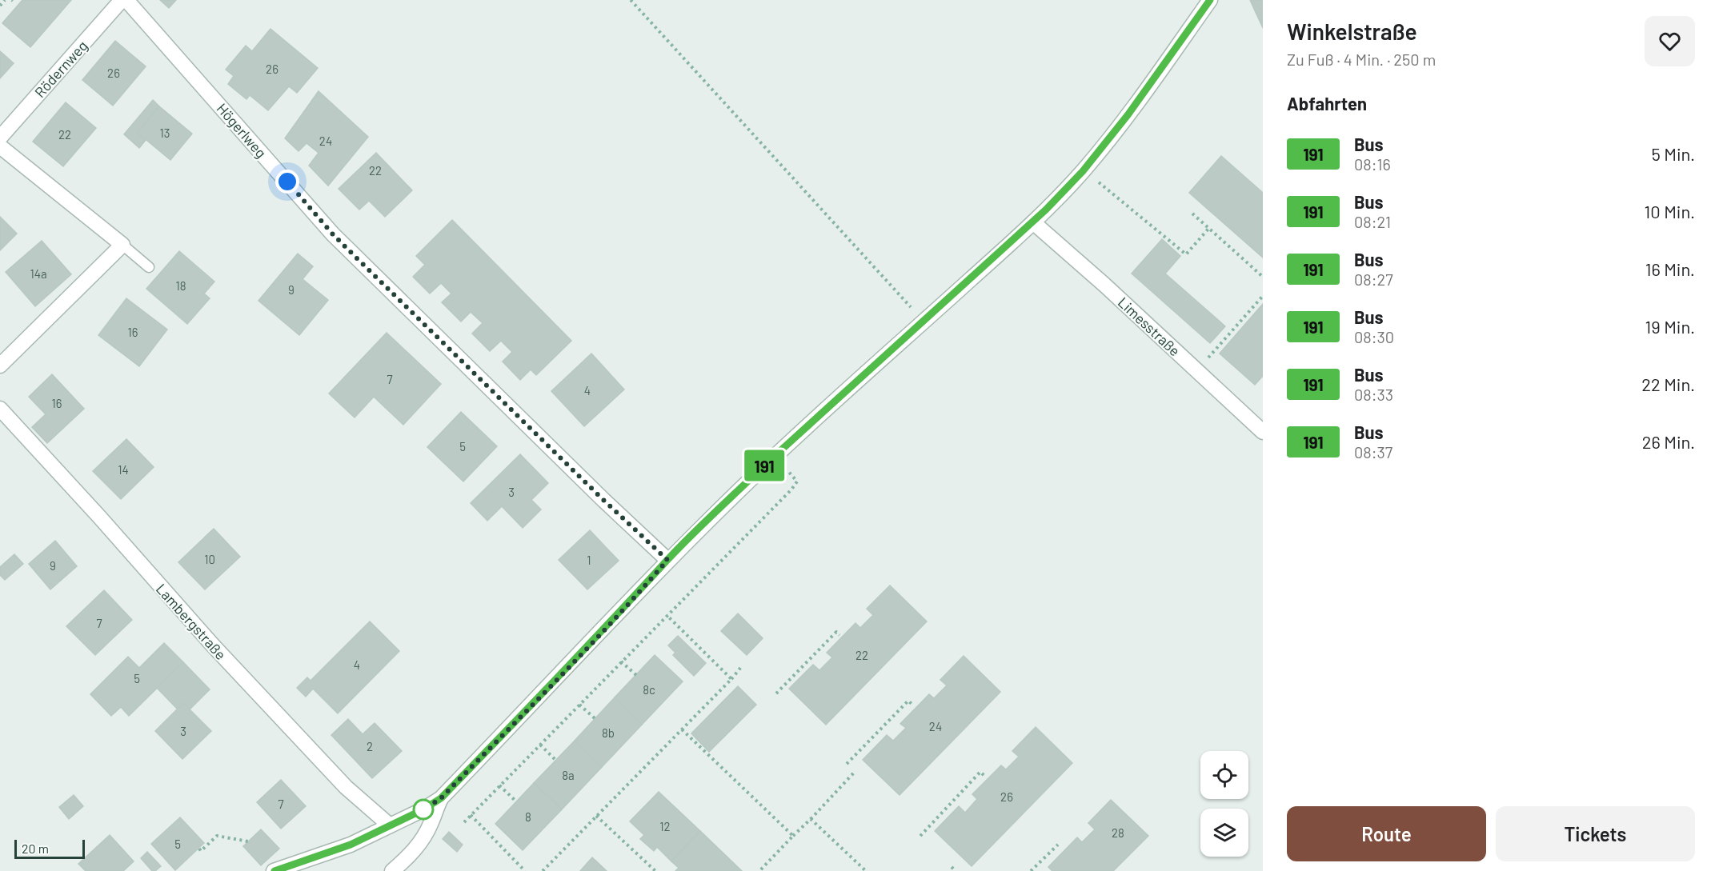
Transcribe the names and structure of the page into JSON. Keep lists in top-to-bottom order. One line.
{"streets":{"street":["Rödernweg","Högerlweg","Limesstraße","Lambergstraße"]},"lines":["bus line 191"],"house_numbers":["26","26","13","22","24","22","14a","18","9","16","7","4","16","5","14","3","10","1","9","7","22","4","5","8c","24","3","8b","2","8a","26","7","8","12","28","5"],"scale_bar":"20 m","page":{"on_map":"191","heading":[["Winkelstraße","Zu Fuß · 4 Min. · 250 m"],"Abfahrten"],"list":[{"mark":"191","name":"Bus","note":"08:16","value":"5 Min."},{"mark":"191","name":"Bus","note":"08:21","value":"10 Min."},{"mark":"191","name":"Bus","note":"08:27","value":"16 Min."},{"mark":"191","name":"Bus","note":"08:30","value":"19 Min."},{"mark":"191","name":"Bus","note":"08:33","value":"22 Min."},{"mark":"191","name":"Bus","note":"08:37","value":"26 Min."}],"buttons":["Route","Tickets"],"scale":"20 m"}}
